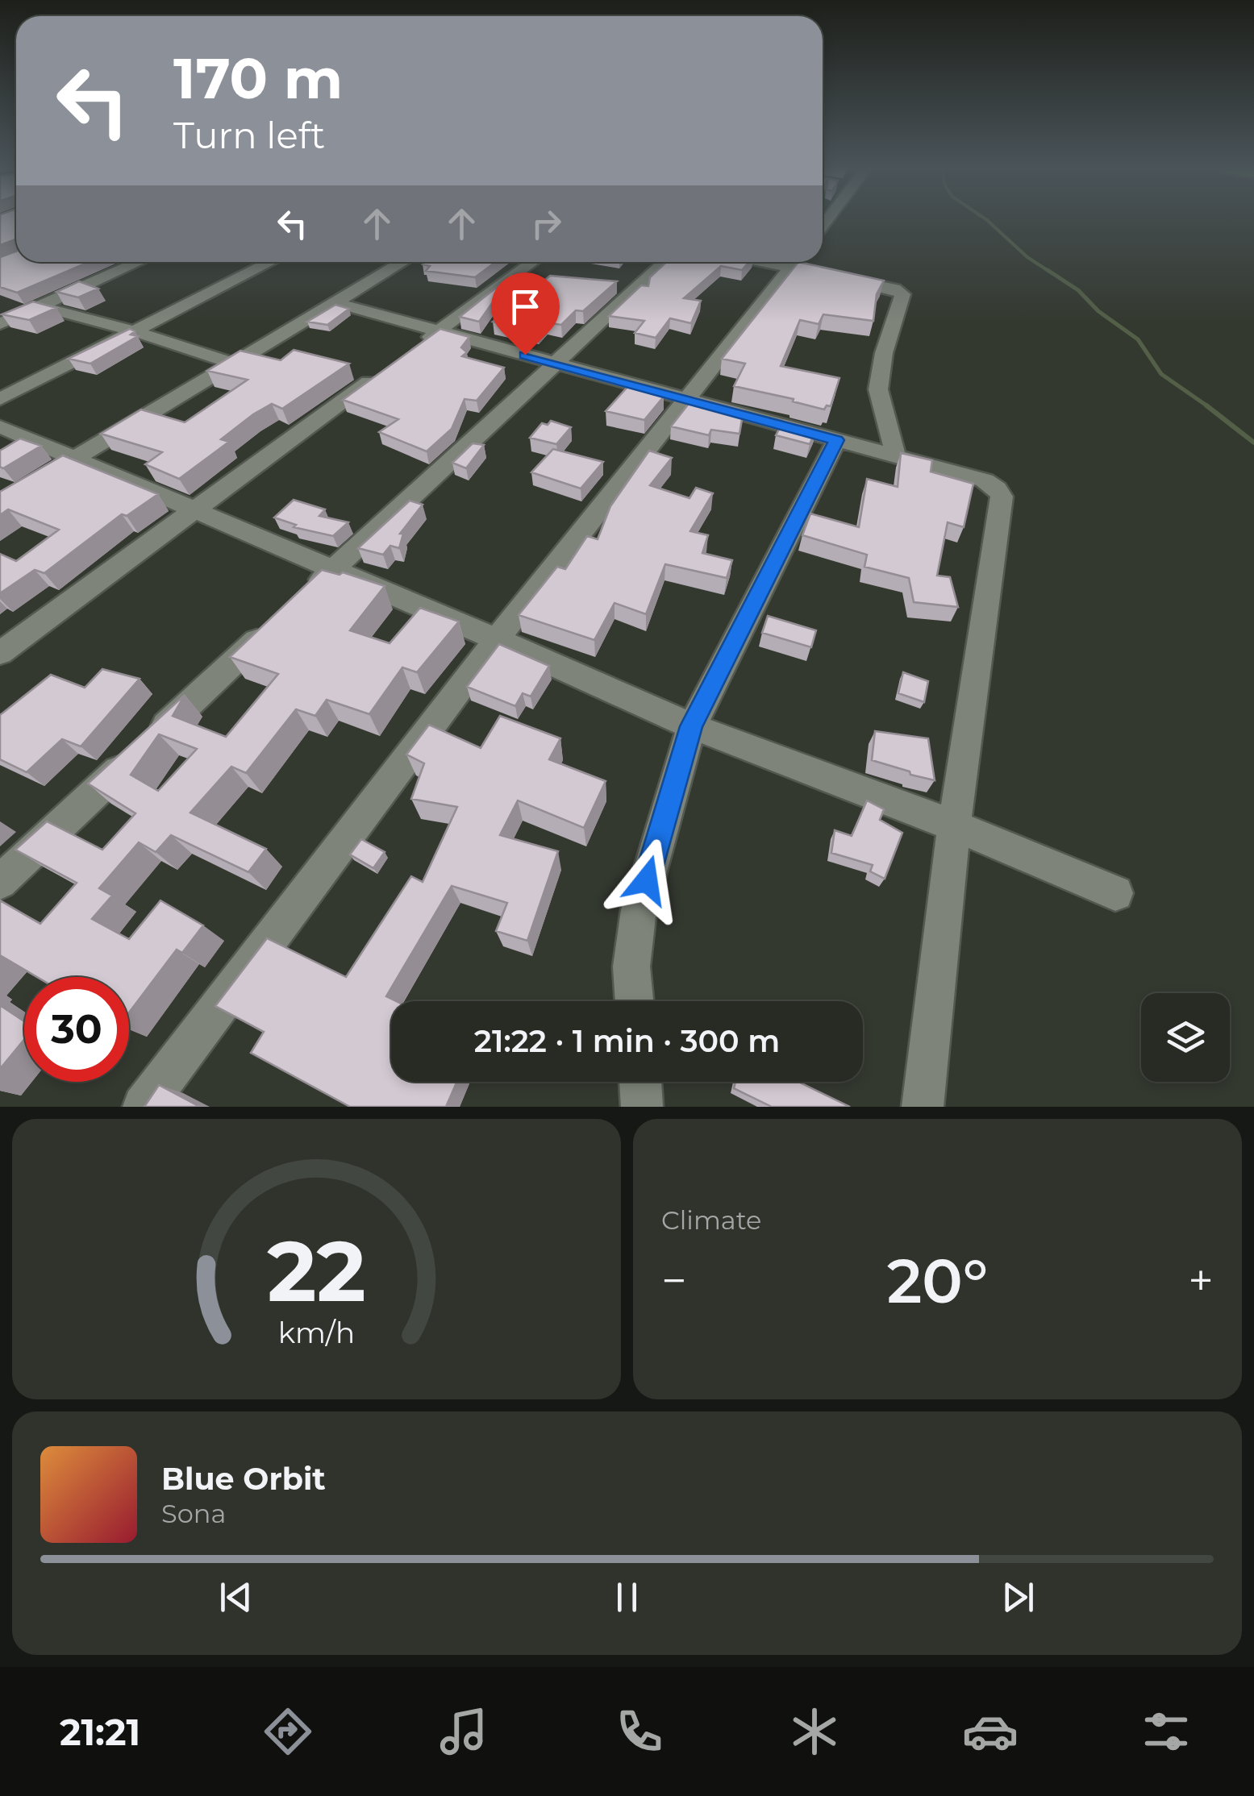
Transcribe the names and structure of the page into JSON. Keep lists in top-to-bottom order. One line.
{"page":{"turn":["170 m","Turn left"],"limit":"30","trip":"21:22 · 1 min · 300 m","tile":"Climate","heat":["−","20°","+"],"song":["Blue Orbit","Sona"],"tabs":"21:21","gauge":["22","km/h"]}}
